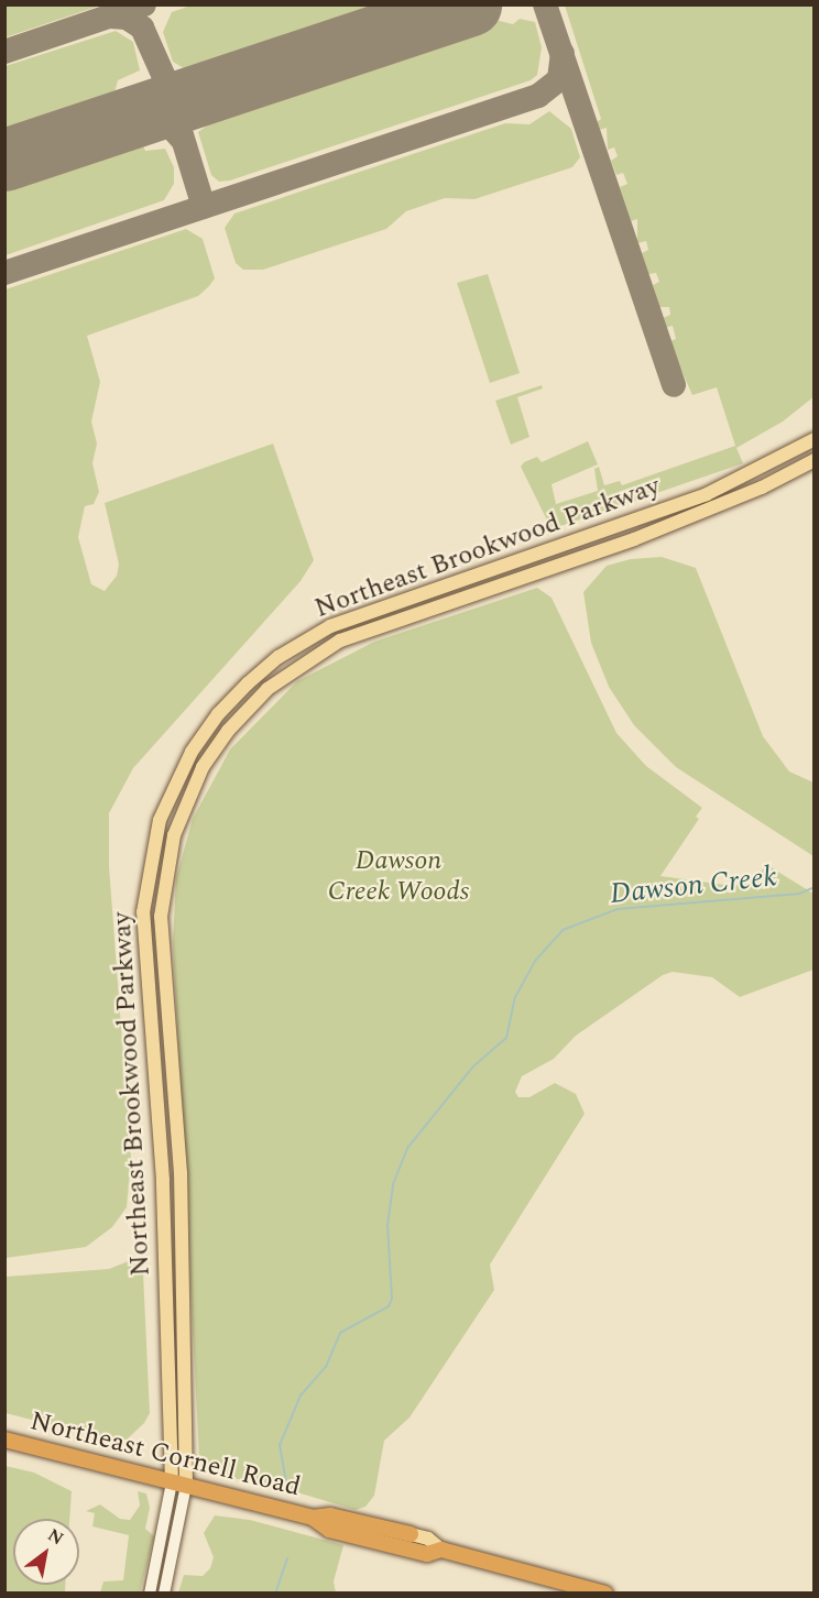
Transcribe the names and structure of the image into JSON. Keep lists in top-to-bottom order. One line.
{"streets":{"highway":["Northeast Cornell Road"],"main road":["Northeast Brookwood Parkway"]},"crossings":[["Northeast Brookwood Parkway","Northeast Cornell Road"]],"water":["Dawson Creek"],"parks":["Dawson Creek Woods"],"north":"top right"}
